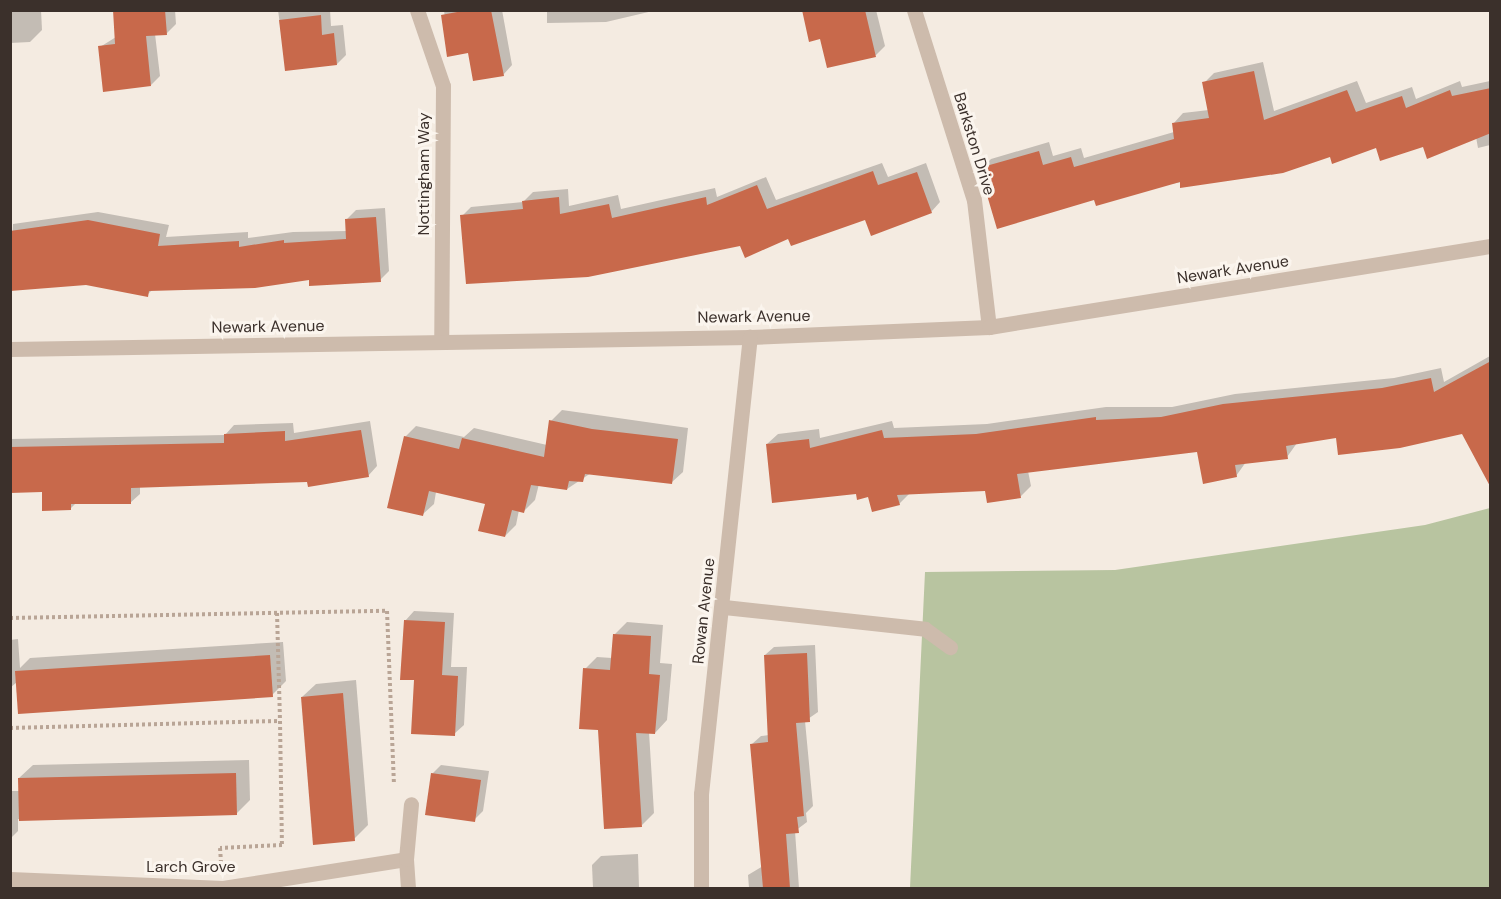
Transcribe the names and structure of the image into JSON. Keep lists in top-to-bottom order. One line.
{"streets":{"street":["Barkston Drive","Nottingham Way","Newark Avenue","Rowan Avenue","Larch Grove"]},"crossings":[["Barkston Drive","Newark Avenue"],["Nottingham Way","Newark Avenue"],["Newark Avenue","Rowan Avenue"]]}
